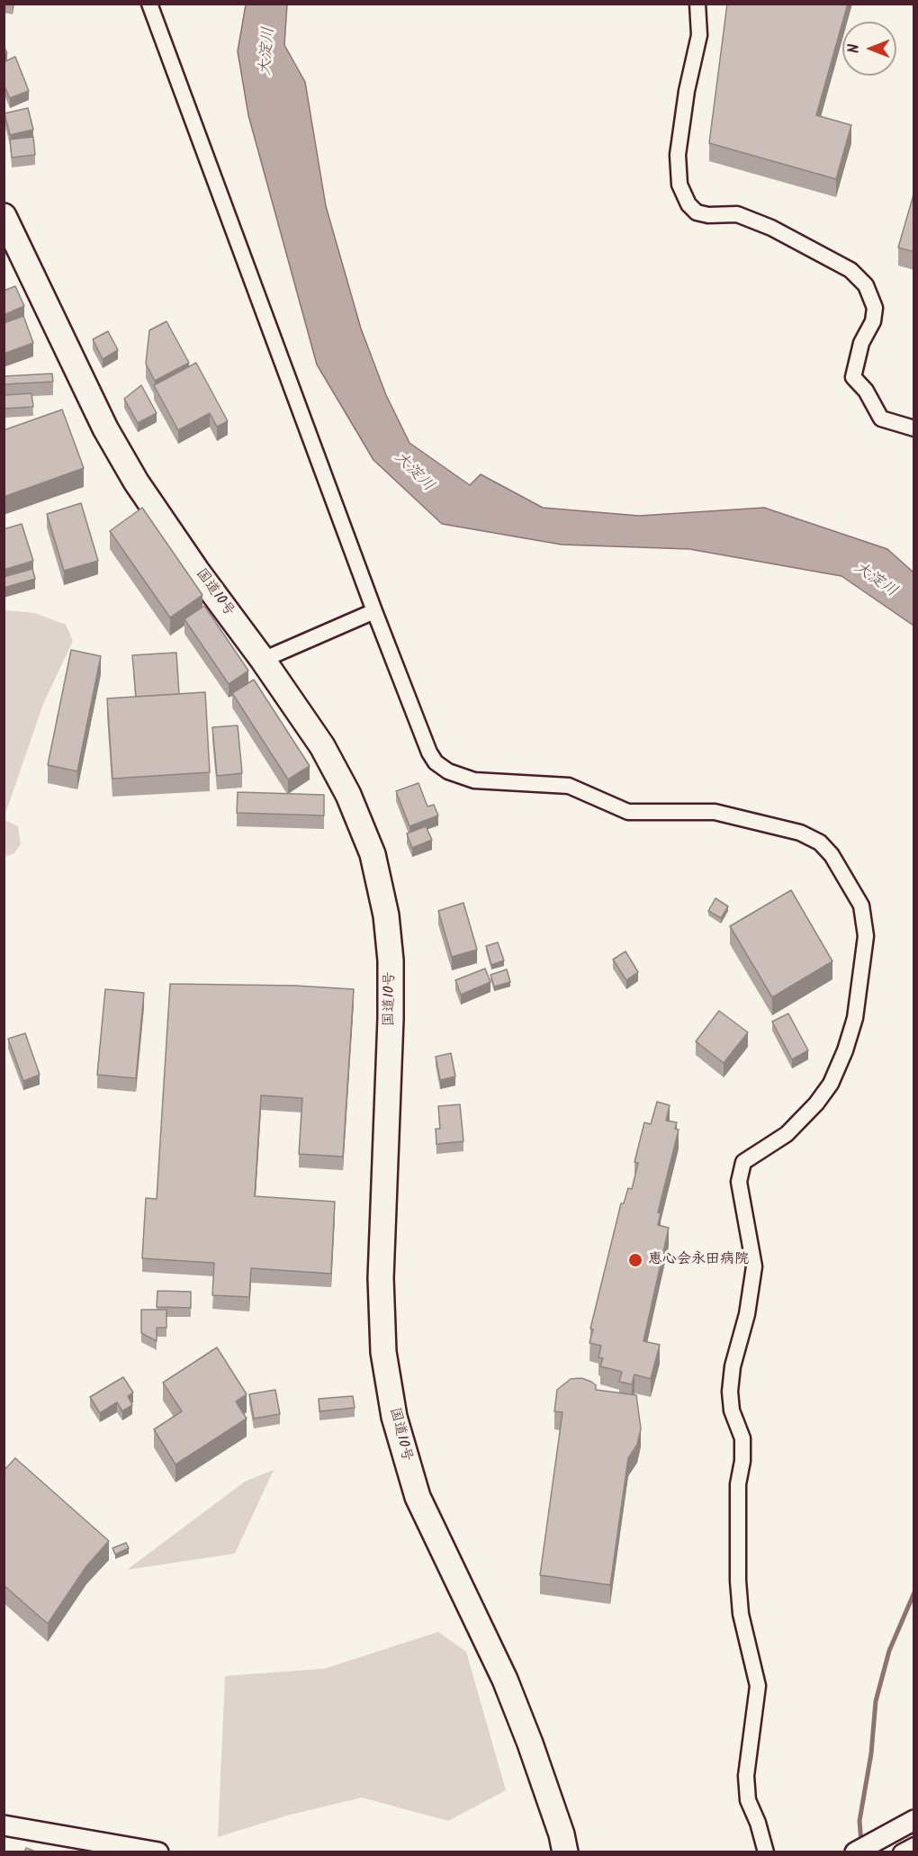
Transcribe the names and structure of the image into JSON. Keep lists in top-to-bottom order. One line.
{"streets":{"highway":["国道10号"]},"water":["大淀川"],"places":["恵心会永田病院"],"north":"left"}
